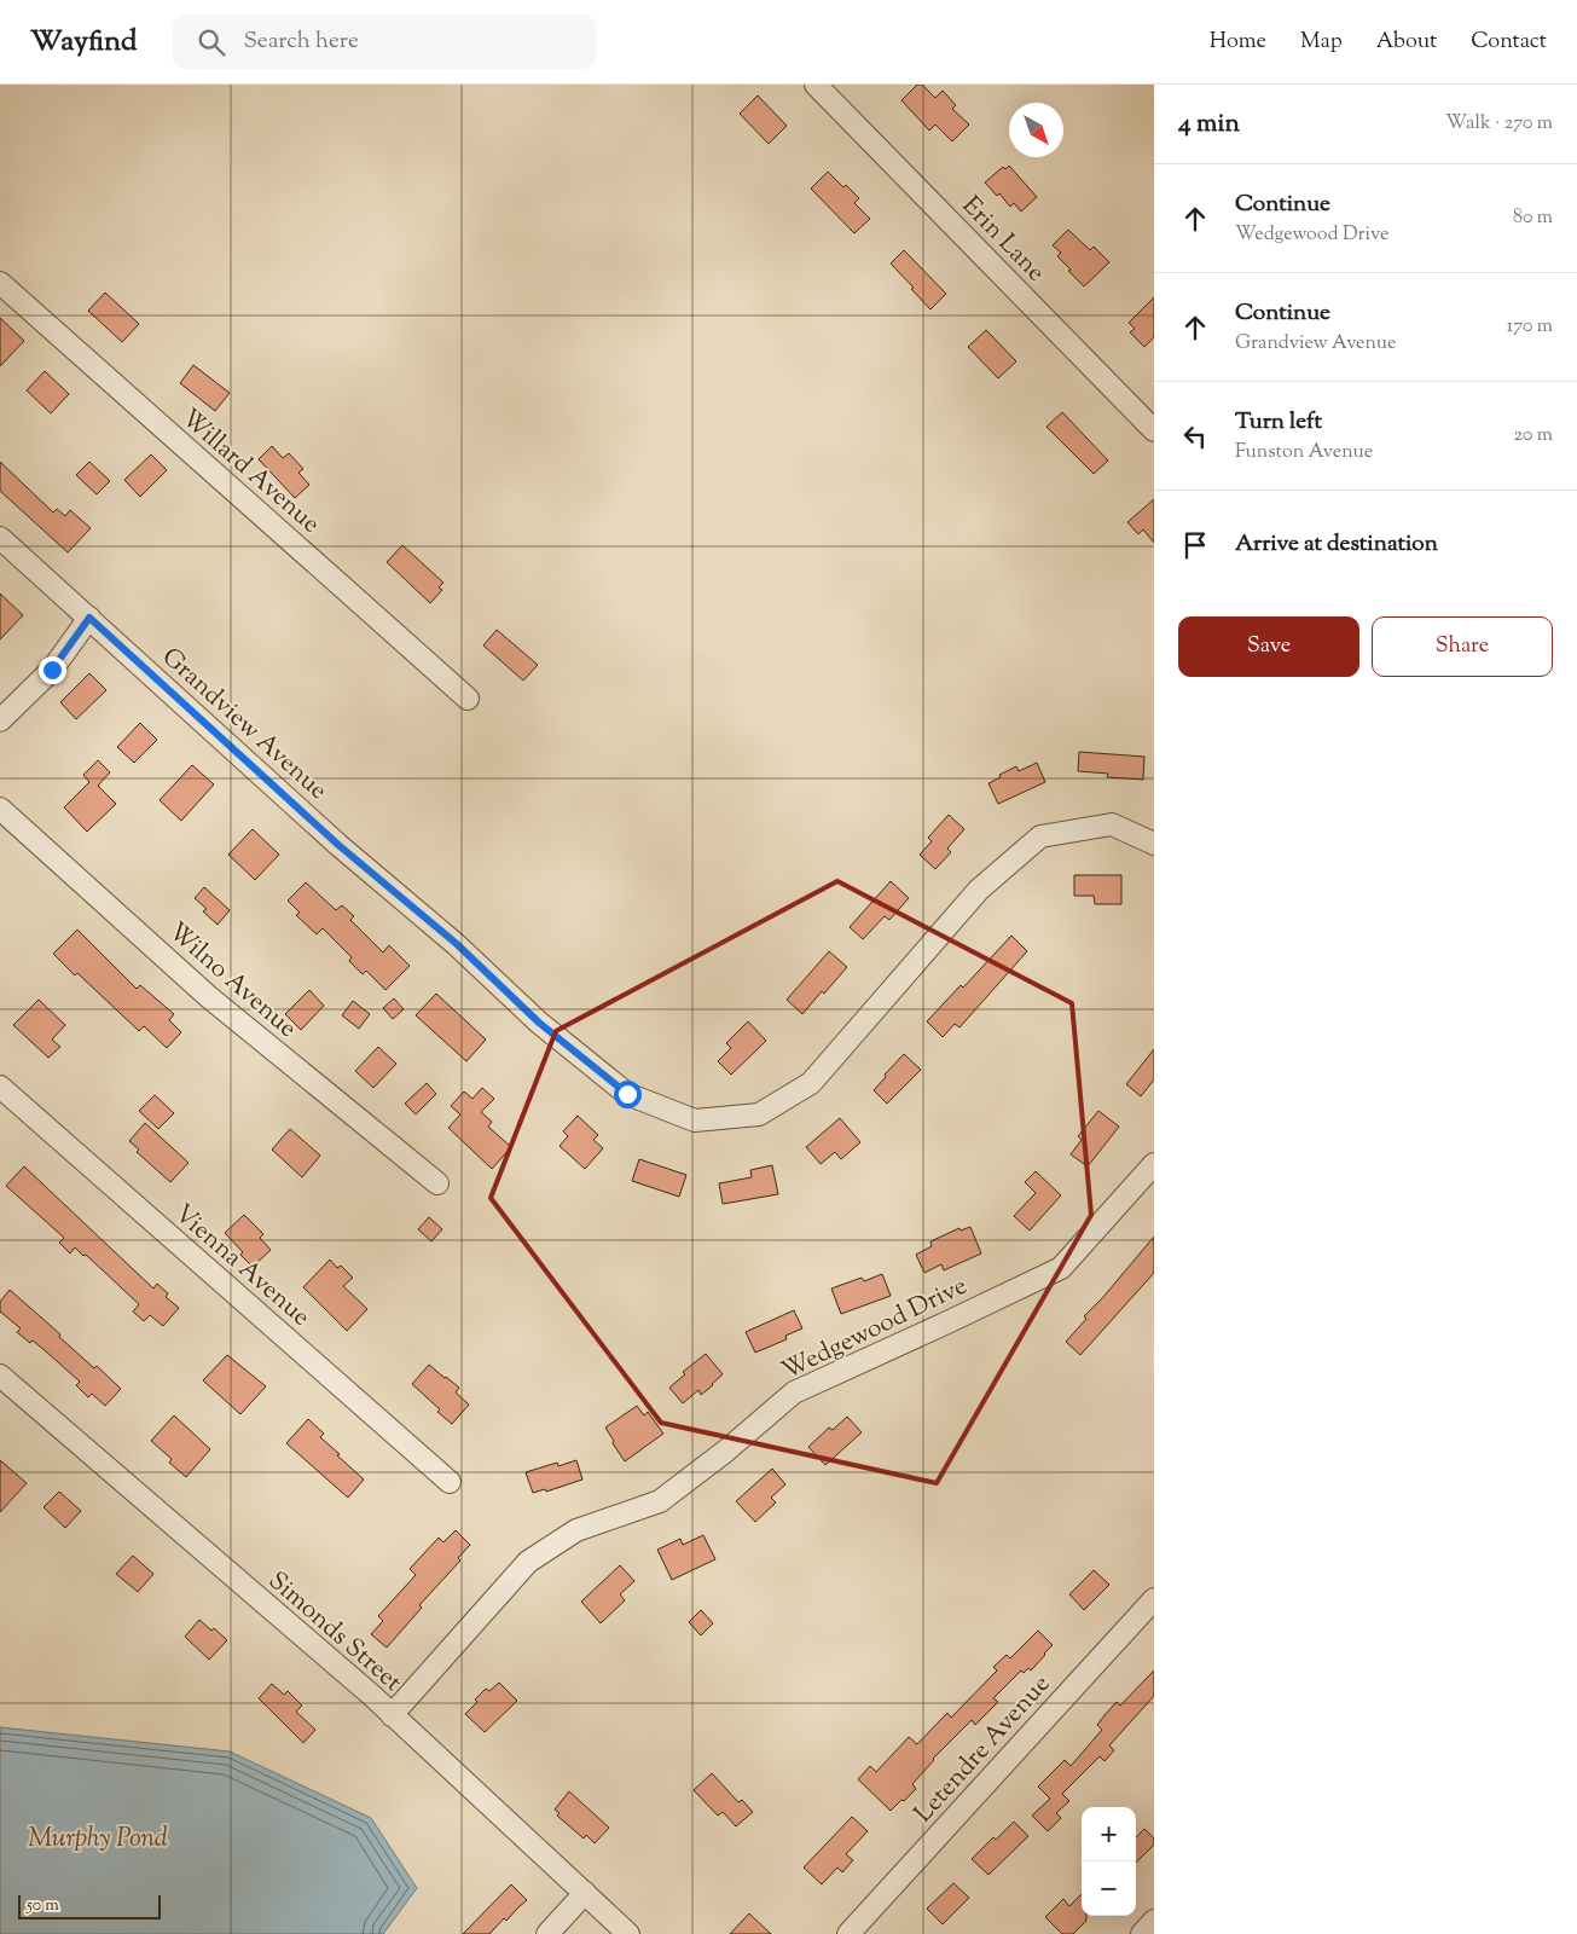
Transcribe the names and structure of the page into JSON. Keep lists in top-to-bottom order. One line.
{"streets":{"street":["Erin Lane","Willard Avenue","Grandview Avenue","Wilno Avenue","Vienna Avenue","Wedgewood Drive","Simonds Street","Letendre Avenue"]},"crossings":[["Wedgewood Drive","Simonds Street"]],"water":["Murphy Pond"],"scale_bar":"50 m","north":"bottom right","page":{"header":"Wayfind","search":"Search here","nav":["Home","Map","About","Contact"],"heading":["4 min","Walk · 270 m"],"list":[["Continue","Wedgewood Drive","80 m"],["Continue","Grandview Avenue","170 m"],["Turn left","Funston Avenue","20 m"],"Arrive at destination"],"buttons":["Save","Share"],"map_buttons":["+","−"],"scale":"50 m"}}
